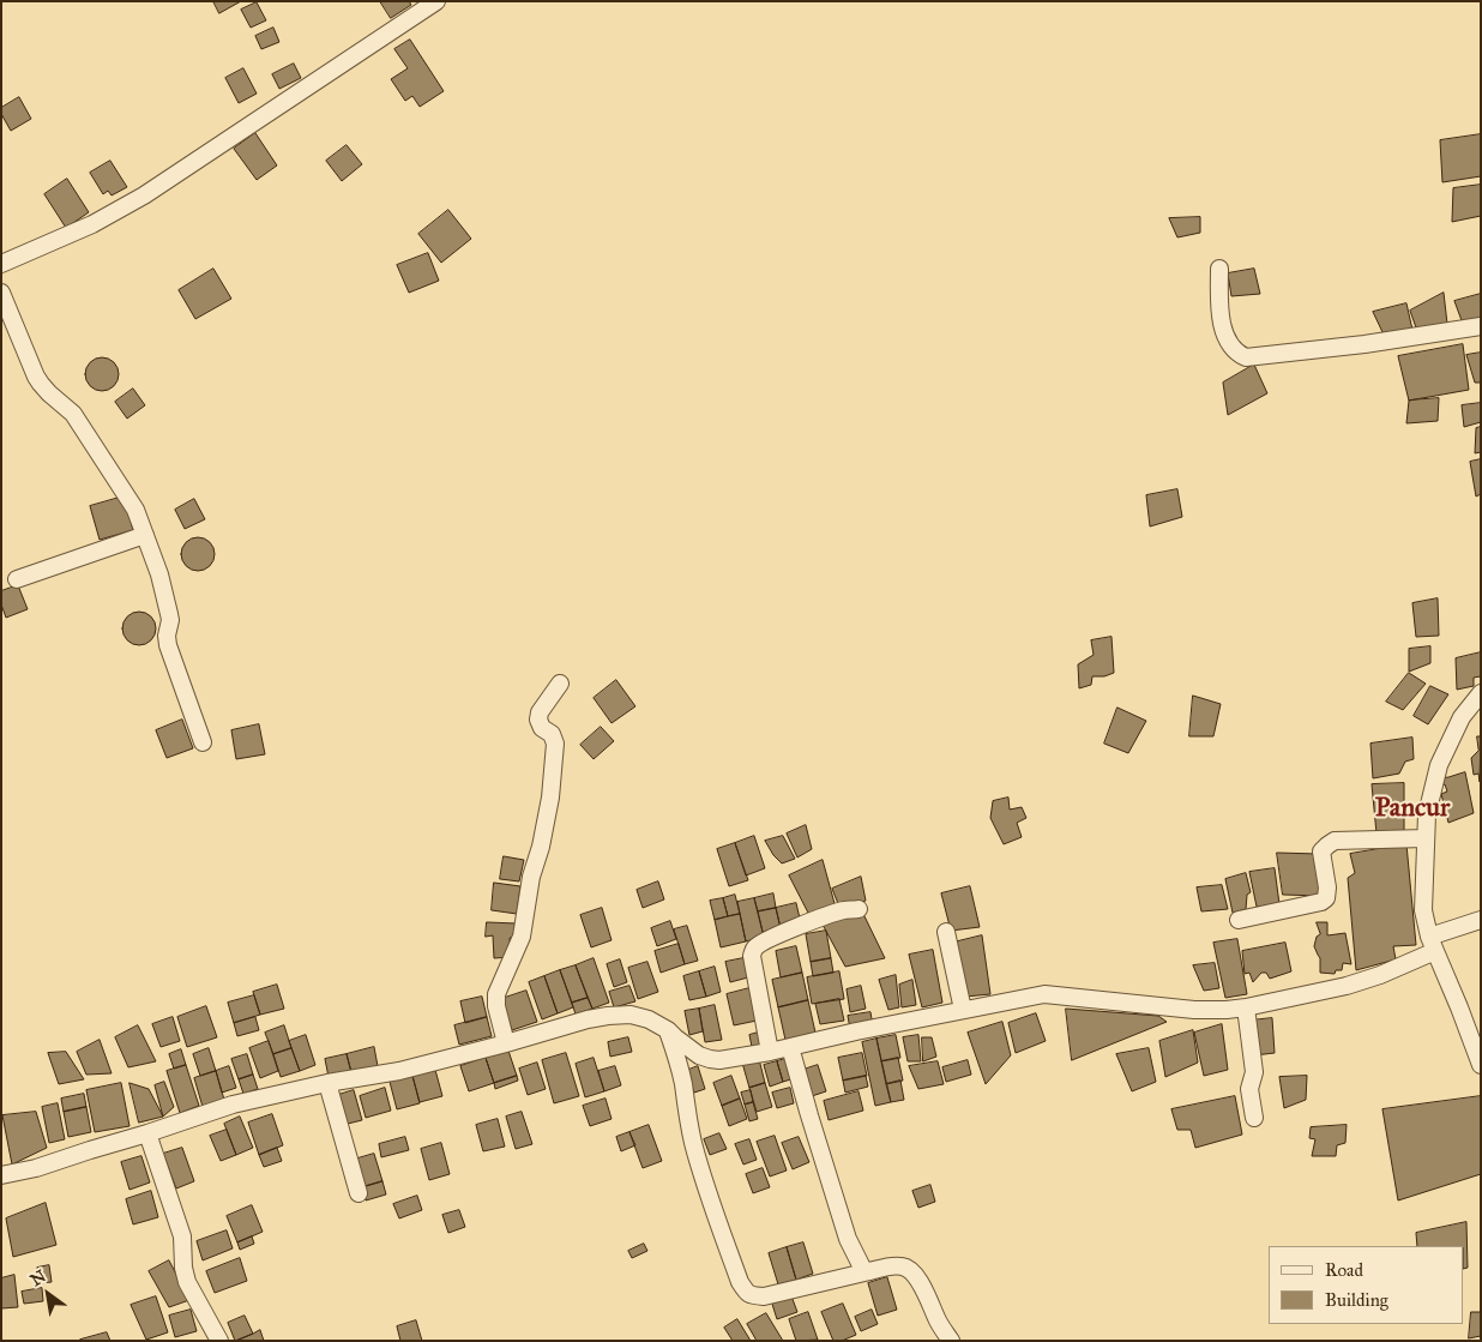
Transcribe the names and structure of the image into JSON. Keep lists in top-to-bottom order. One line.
{"districts":["Pancur"],"legend":["Road","Building"],"north":"top left"}
